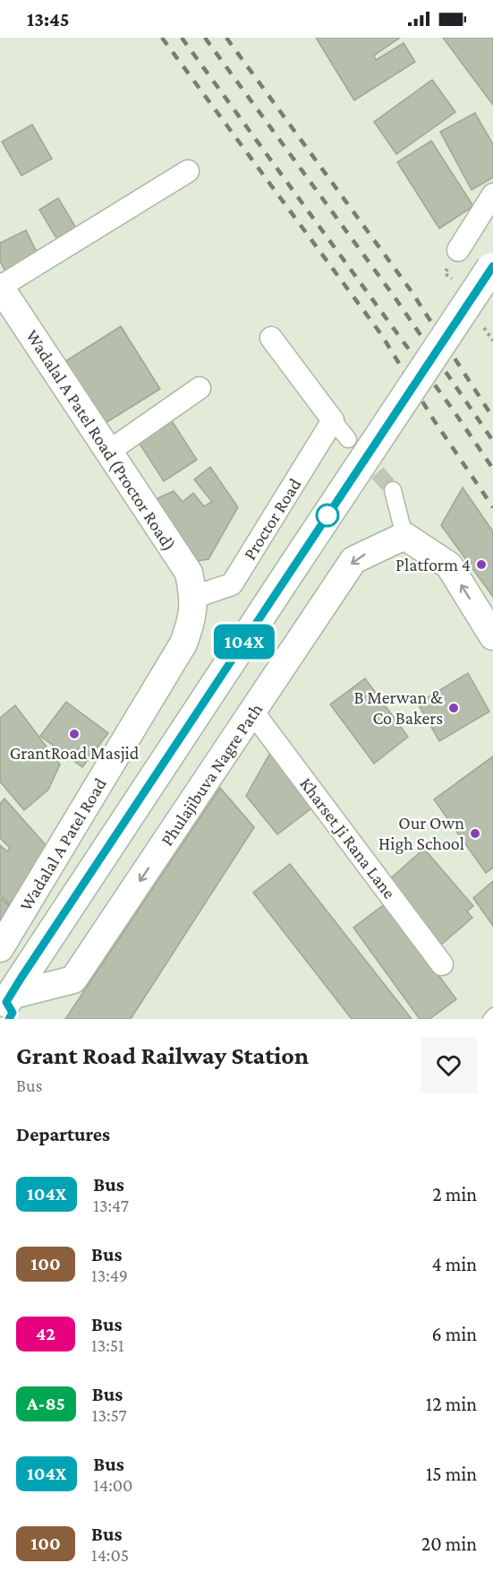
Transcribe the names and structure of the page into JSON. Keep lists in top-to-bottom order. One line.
{"streets":{"street":["Wadalal A Patel Road (Proctor Road)","Proctor Road","Phulajibuva Nagre Path","Kharset Ji Rana Lane","Wadalal A Patel Road"]},"crossings":[["Wadalal A Patel Road (Proctor Road)","Proctor Road"],["Wadalal A Patel Road (Proctor Road)","Wadalal A Patel Road"],["Proctor Road","Wadalal A Patel Road"],["Phulajibuva Nagre Path","Kharset Ji Rana Lane"]],"one_way":["Phulajibuva Nagre Path"],"places":["Platform 4","B Merwan & Co Bakers","GrantRoad Masjid","Our Own High School"],"lines":["bus line 104X"],"page":{"status":"13:45","on_map":"104X","heading":[["Grant Road Railway Station","Bus"],"Departures"],"list":[{"mark":"104X","name":"Bus","note":"13:47","value":"2 min"},{"mark":"100","name":"Bus","note":"13:49","value":"4 min"},{"mark":"42","name":"Bus","note":"13:51","value":"6 min"},{"mark":"A-85","name":"Bus","note":"13:57","value":"12 min"},{"mark":"104X","name":"Bus","note":"14:00","value":"15 min"},{"mark":"100","name":"Bus","note":"14:05","value":"20 min"}]}}
